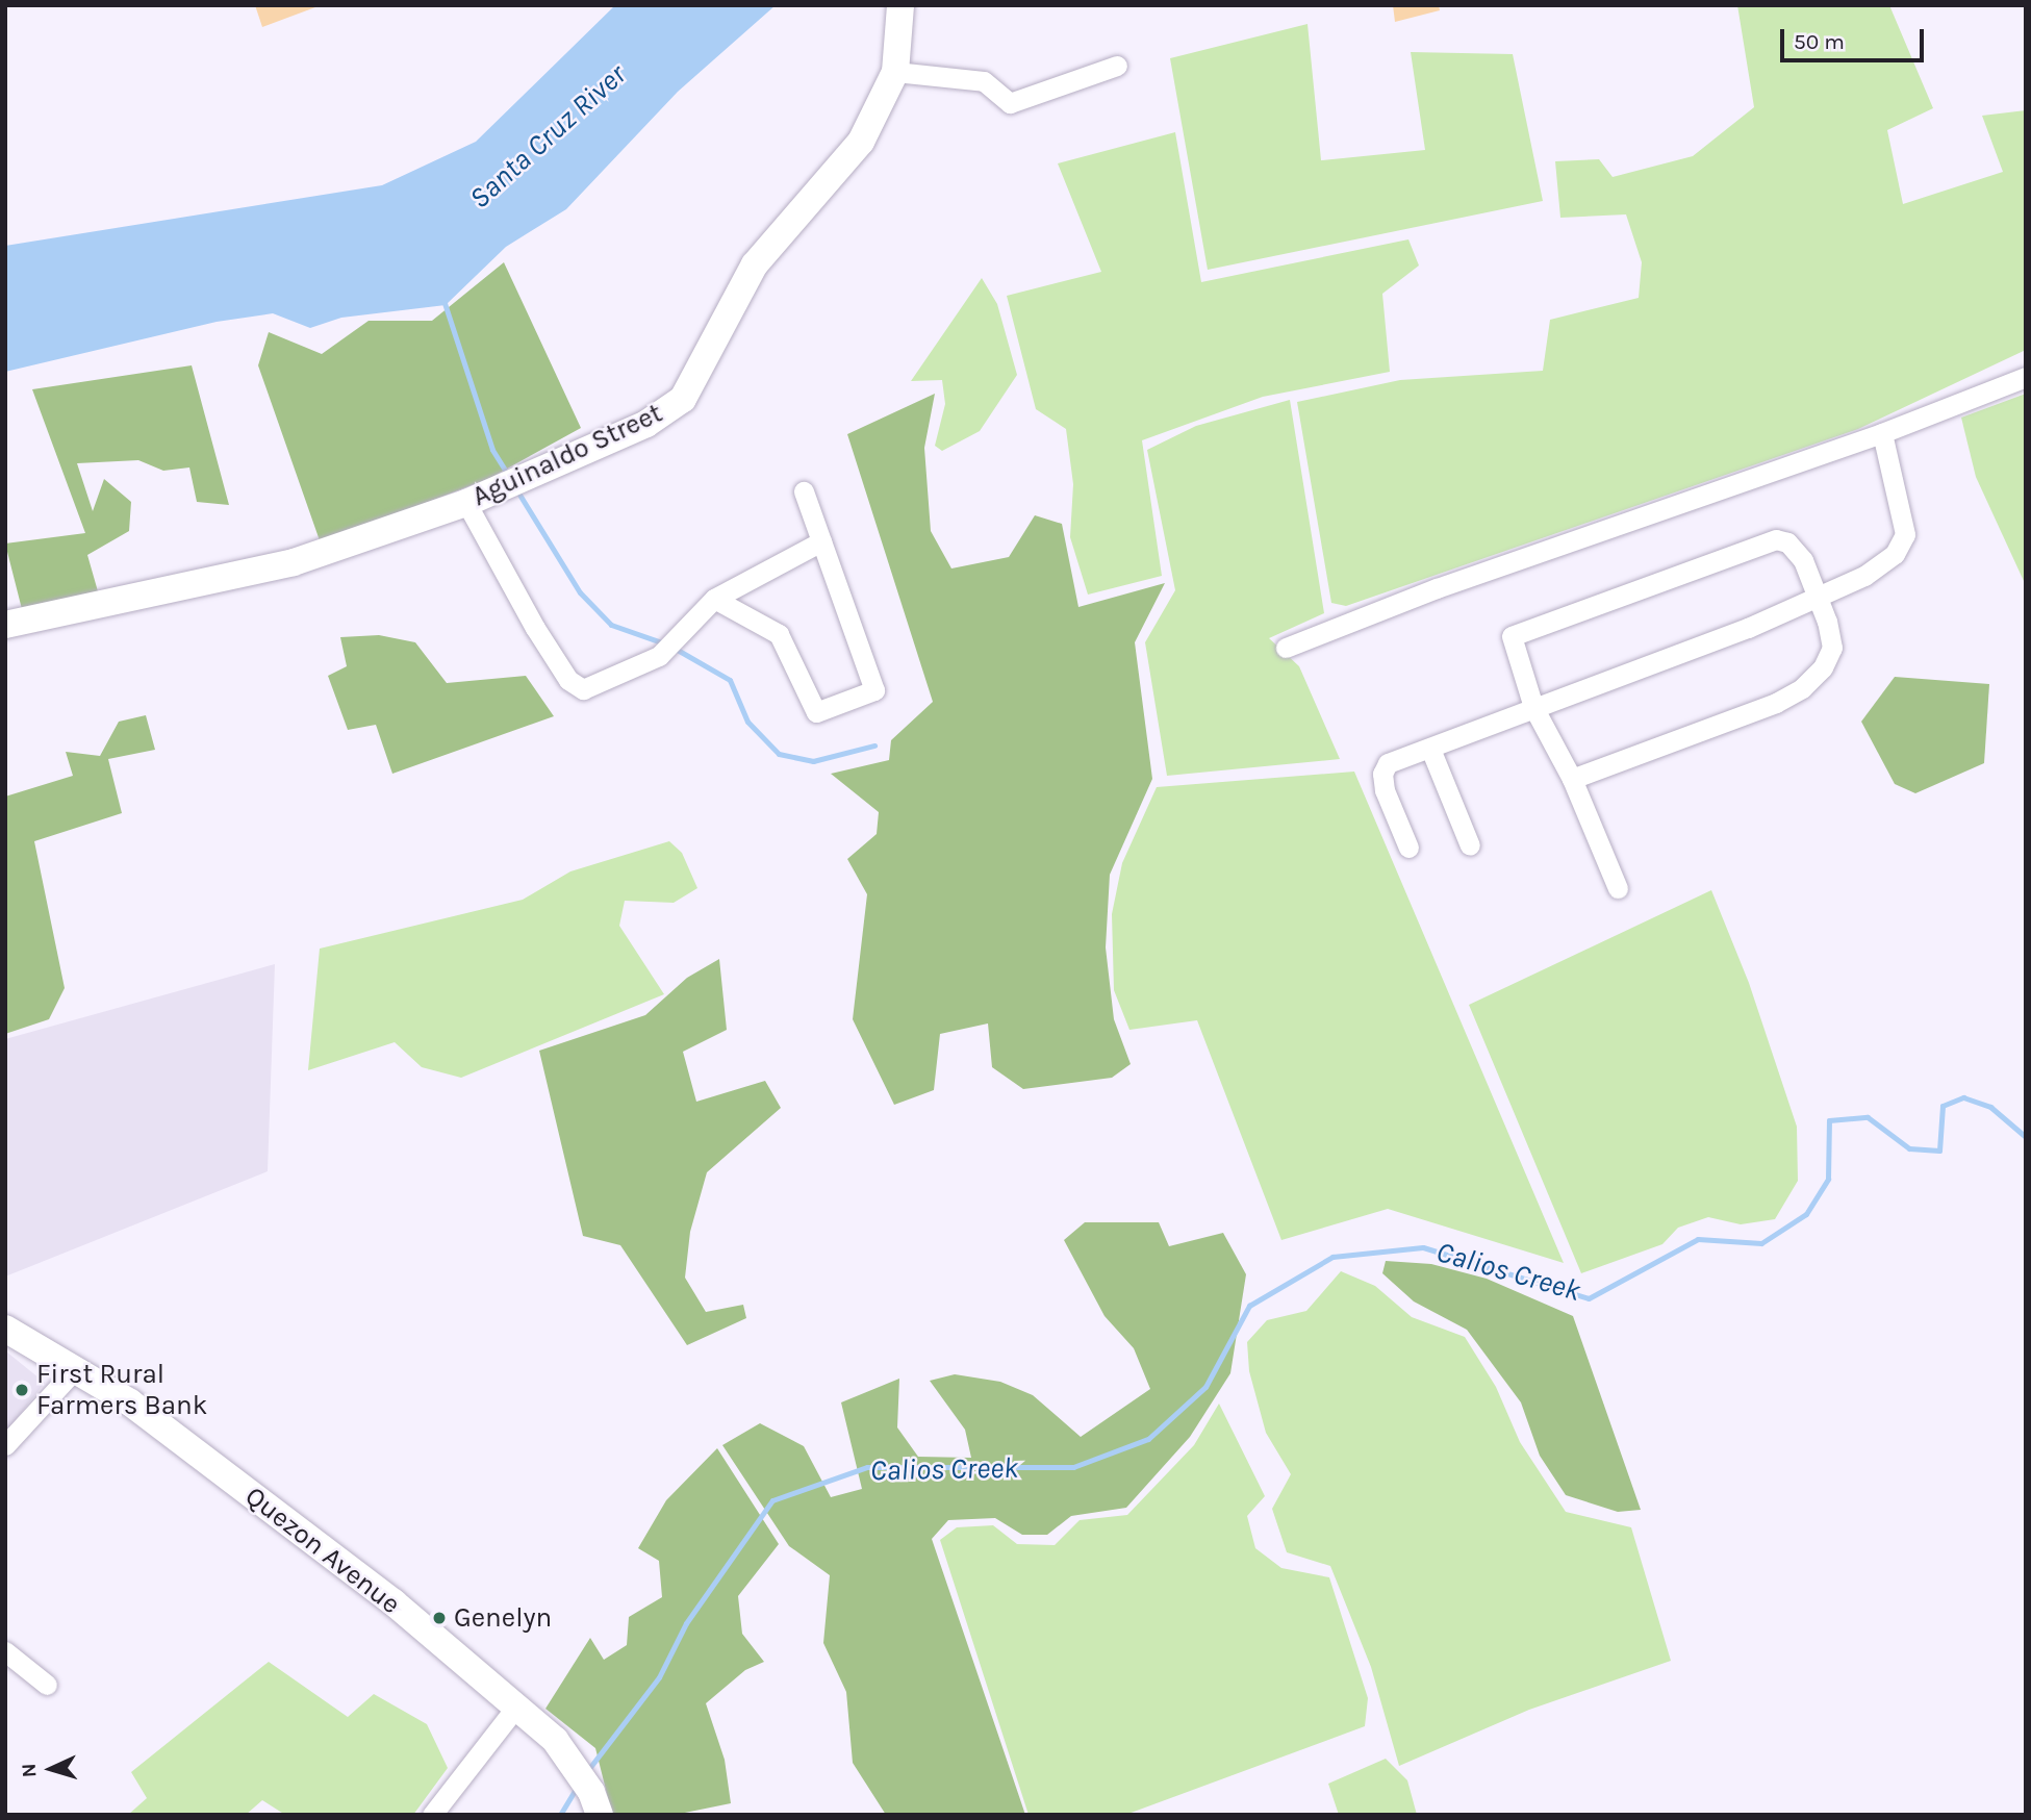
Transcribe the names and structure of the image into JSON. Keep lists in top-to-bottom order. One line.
{"streets":{"street":["Aguinaldo Street","Quezon Avenue"]},"water":["Santa Cruz River","Calios Creek"],"places":["First Rural Farmers Bank","Genelyn"],"scale_bar":"50 m","north":"left"}
